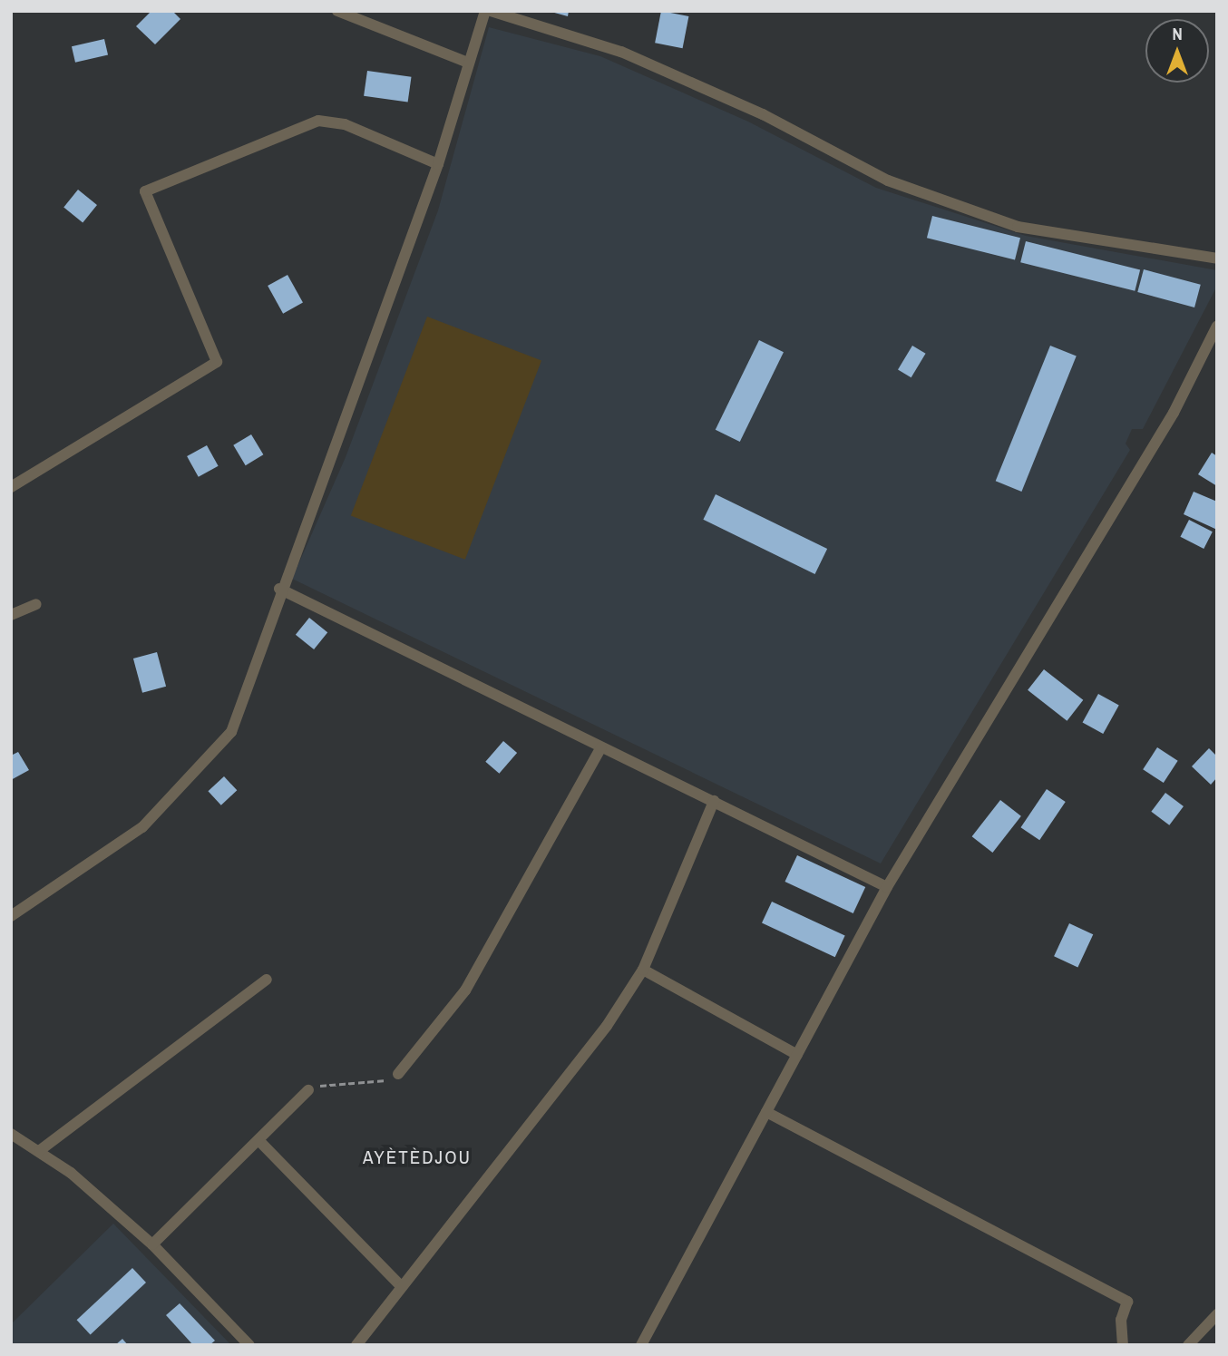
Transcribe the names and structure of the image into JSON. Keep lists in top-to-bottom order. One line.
{"districts":["AYÈTÈDJOU"],"north":"top"}
